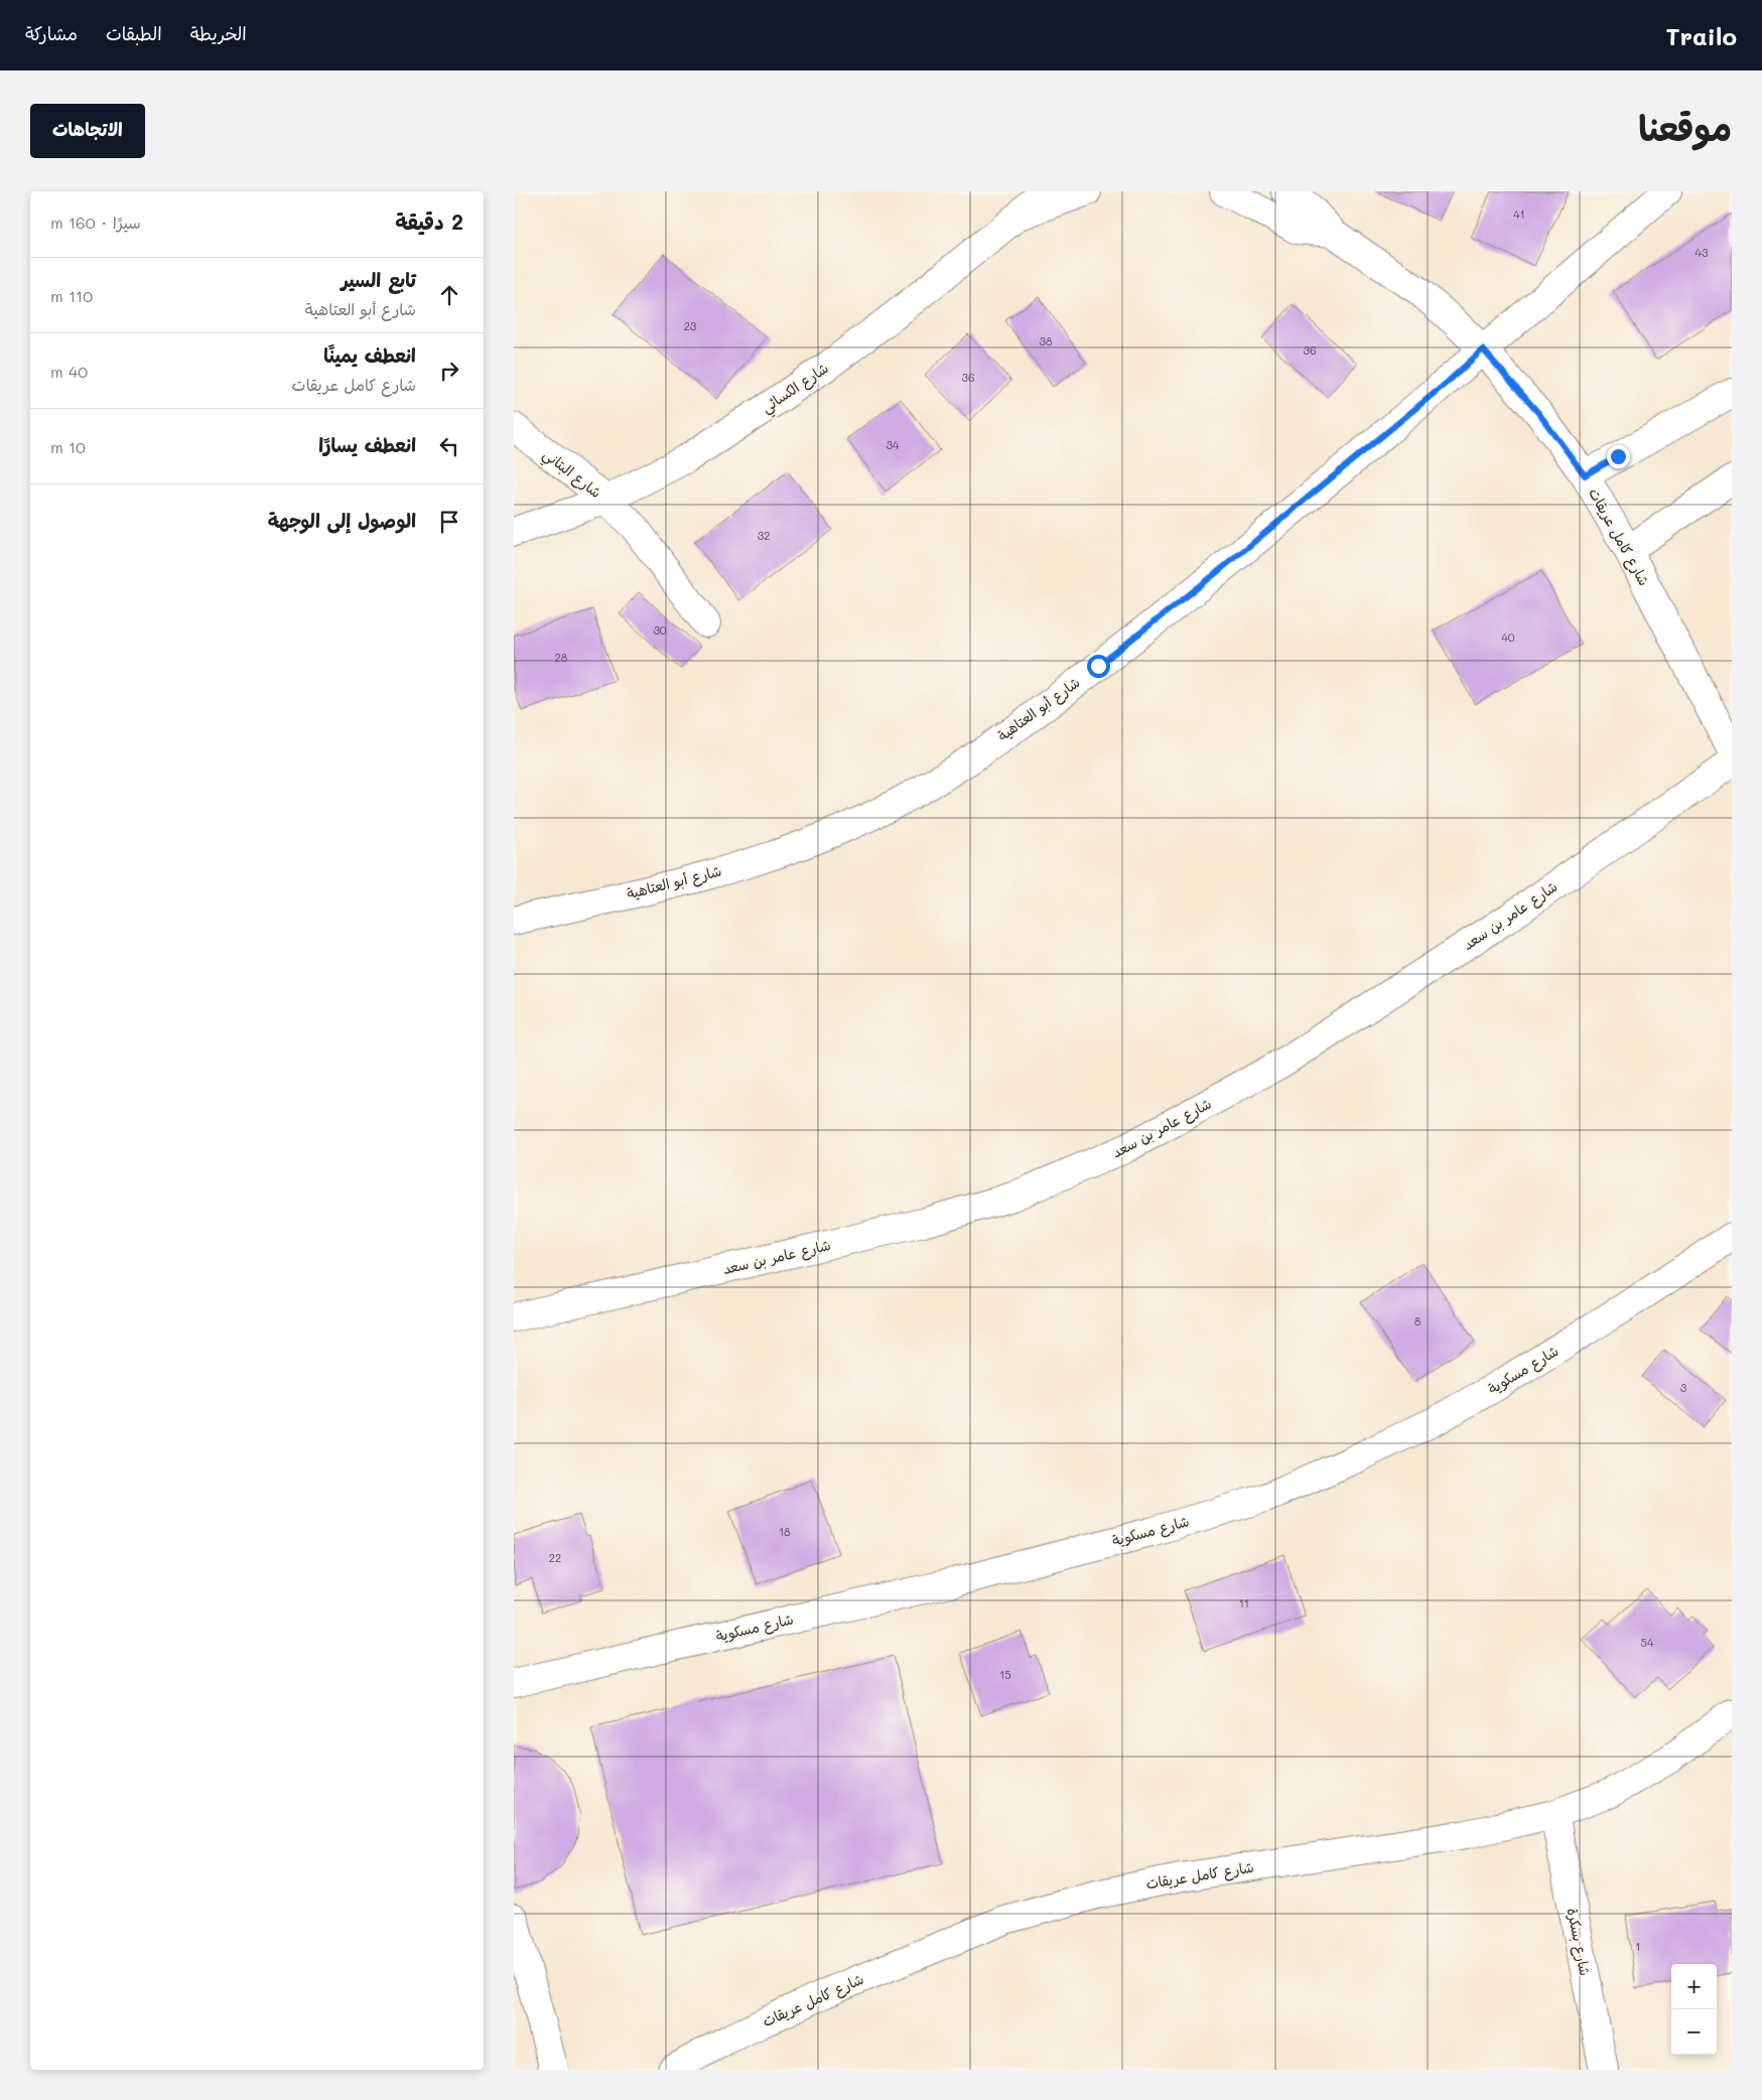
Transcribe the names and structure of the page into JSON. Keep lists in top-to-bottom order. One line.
{"streets":{"street":["شارع الكسائي","شارع البتاني","شارع كامل عريقات","شارع أبو العتاهية","شارع عامر بن سعد","شارع مسكوية","شارع بسكرة"]},"crossings":[["شارع الكسائي","شارع البتاني"],["شارع كامل عريقات","شارع أبو العتاهية"],["شارع كامل عريقات","شارع بسكرة"]],"house_numbers":["41","43","23","38","36","36","34","32","30","40","28","8","3","18","22","11","54","15","1"],"page":{"header":"Trailo","nav":["الخريطة","الطبقات","مشاركة"],"title":"موقعنا","buttons":"الاتجاهات","heading":["2 دقيقة","سيرًا · 160 m"],"list":[["تابع السير","شارع أبو العتاهية","110 m"],["انعطف يمينًا","شارع كامل عريقات","40 m"],["انعطف يسارًا","10 m"],"الوصول إلى الوجهة"],"map_buttons":["+","−"]}}
